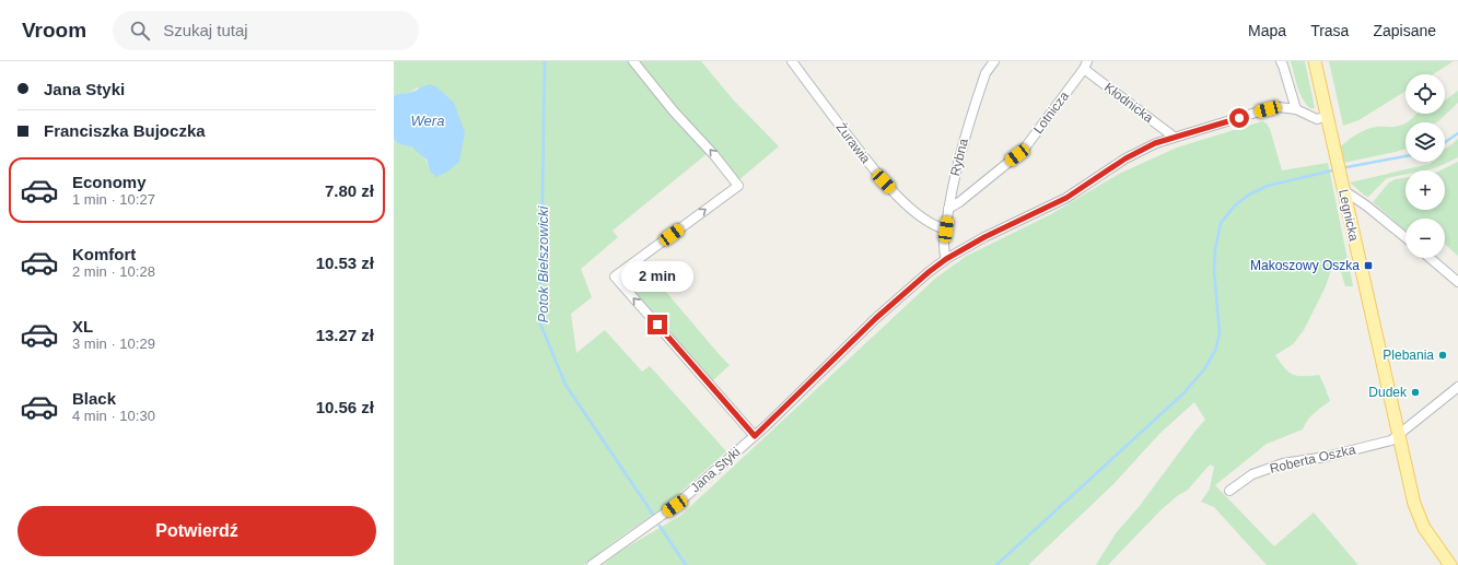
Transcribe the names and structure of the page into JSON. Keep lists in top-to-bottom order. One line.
{"streets":{"main road":["Legnicka"],"street":["Kłodnicka","Lotnicza","Żurawia","Rybna","Roberta Oszka","Jana Styki"]},"crossings":[["Kłodnicka","Lotnicza"],["Kłodnicka","Jana Styki"],["Lotnicza","Rybna"],["Żurawia","Rybna"],["Rybna","Jana Styki"],["Legnicka","Roberta Oszka"],["Legnicka","Jana Styki"]],"water":["Wera","Potok Bielszowicki"],"places":{"transit":["Makoszowy Oszka"],"other":["Plebania","Dudek"]},"page":{"header":"Vroom","search":"Szukaj tutaj","nav":["Mapa","Trasa","Zapisane"],"banner":["Jana Styki","Franciszka Bujoczka"],"map_buttons":["+","−"],"list":[{"name":"Economy","note":"1 min · 10:27","value":"7.80 zł"},{"name":"Komfort","note":"2 min · 10:28","value":"10.53 zł"},{"name":"XL","note":"3 min · 10:29","value":"13.27 zł"},{"name":"Black","note":"4 min · 10:30","value":"10.56 zł"}],"bubble":"2 min","buttons":"Potwierdź"}}
